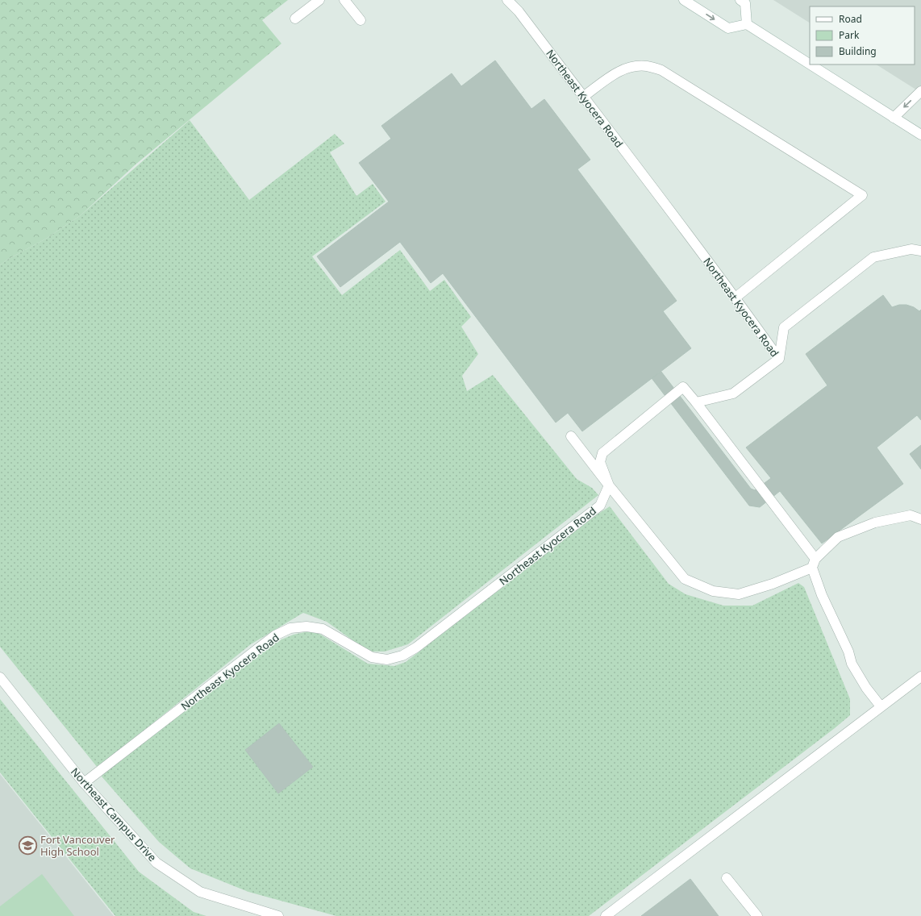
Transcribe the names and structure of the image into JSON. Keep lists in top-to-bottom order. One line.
{"streets":{"street":["Northeast Kyocera Road","Northeast Campus Drive"]},"crossings":[["Northeast Kyocera Road","Northeast Campus Drive"]],"places":{"school or university":["Fort Vancouver High School"]},"legend":["Road","Park","Building"]}
